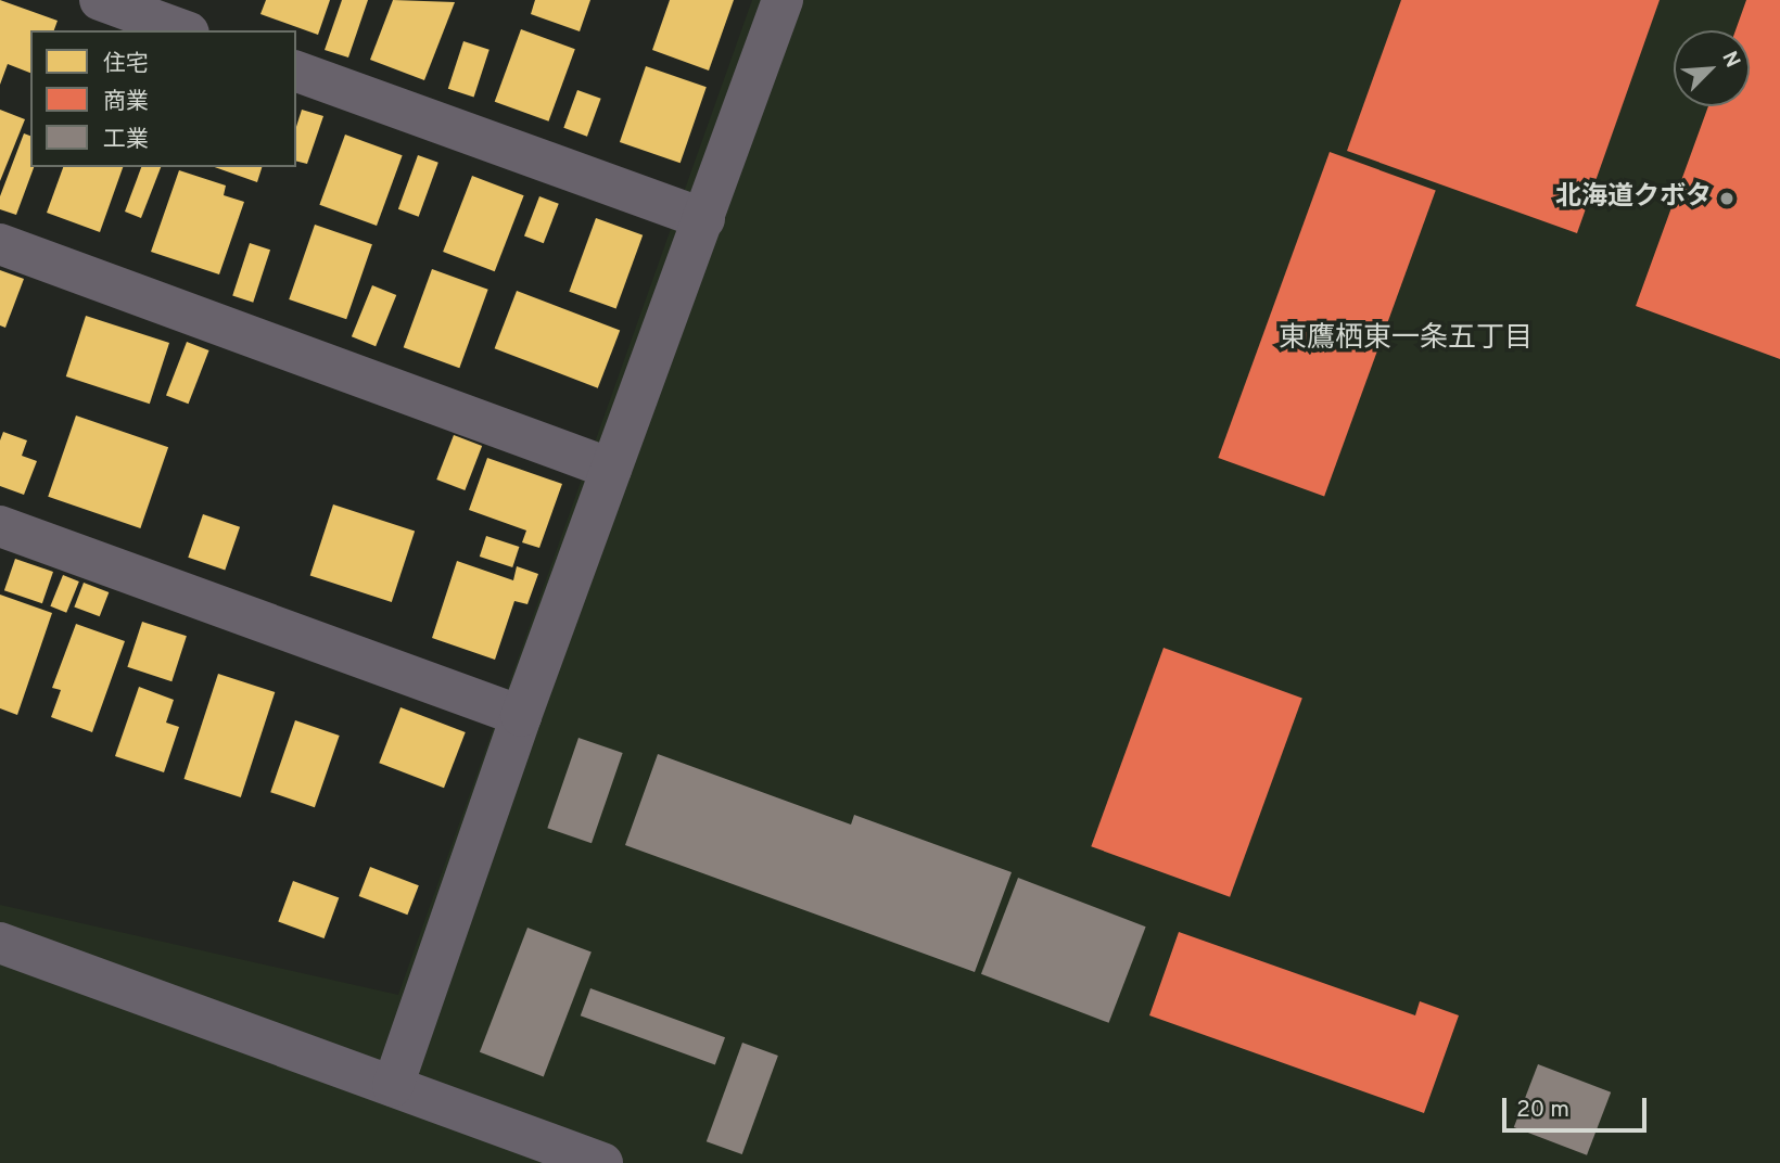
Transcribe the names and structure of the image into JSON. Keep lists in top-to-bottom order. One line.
{"districts":["東鷹栖東一条五丁目"],"places":["北海道クボタ"],"legend":["住宅","商業","工業"],"scale_bar":"20 m","north":"top right"}
